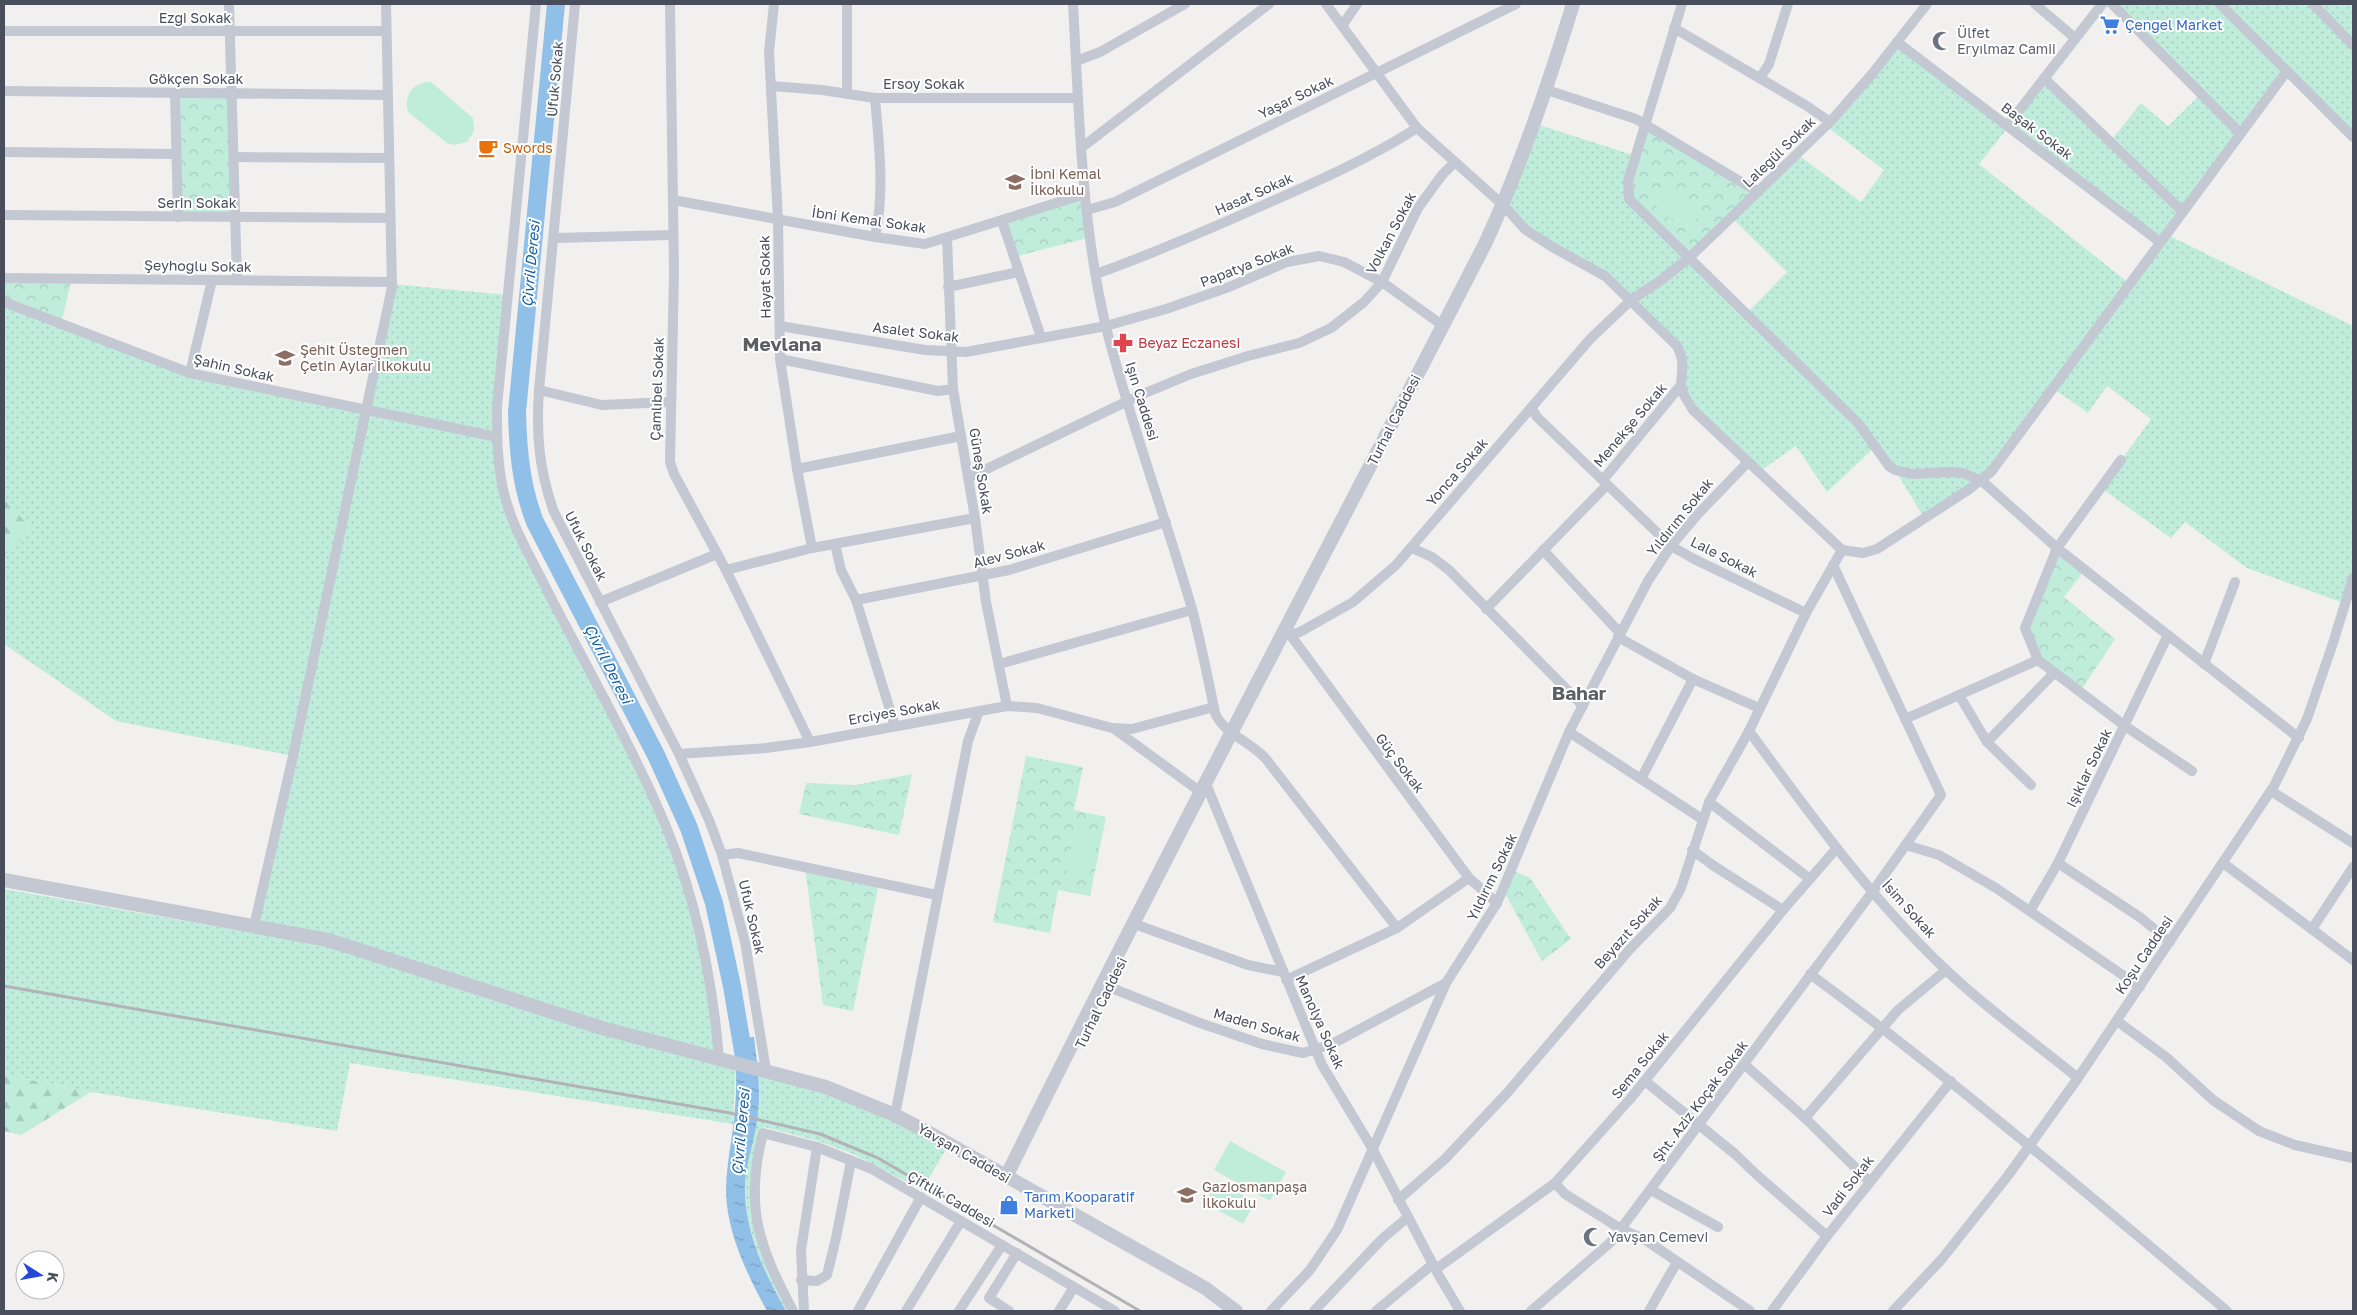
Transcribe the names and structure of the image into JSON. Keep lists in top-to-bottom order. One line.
{"streets":{"street":["Ezgi Sokak","Gökçen Sokak","Ufuk Sokak","Ersoy Sokak","Yaşar Sokak","Başak Sokak","Lalegül Sokak","Hasat Sokak","Serin Sokak","İbni Kemal Sokak","Volkan Sokak","Papatya Sokak","Şeyhoğlu Sokak","Hayat Sokak","Asalet Sokak","Şahin Sokak","Çamlıbel Sokak","Işın Caddesi","Turhal Caddesi","Menekşe Sokak","Güneş Sokak","Yonca Sokak","Yıldırım Sokak","Alev Sokak","Lale Sokak","Erciyes Sokak","Güç Sokak","Işıklar Sokak","İsim Sokak","Beyazıt Sokak","Koşu Caddesi","Manolya Sokak","Maden Sokak","Sema Sokak","Şht. Aziz Koçak Sokak","Yavşan Caddesi","Vadi Sokak","Çiftlik Caddesi"]},"crossings":[["Ufuk Sokak","Erciyes Sokak"],["Ufuk Sokak","Yavşan Caddesi"],["Ersoy Sokak","Hayat Sokak"],["Ersoy Sokak","Işın Caddesi"],["Yaşar Sokak","Işın Caddesi"],["Yaşar Sokak","Menekşe Sokak"],["Başak Sokak","Lalegül Sokak"],["Lalegül Sokak","Menekşe Sokak"],["Lalegül Sokak","Yonca Sokak"],["Hasat Sokak","Işın Caddesi"],["Hasat Sokak","Menekşe Sokak"],["İbni Kemal Sokak","Hayat Sokak"],["İbni Kemal Sokak","Çamlıbel Sokak"],["İbni Kemal Sokak","Işın Caddesi"],["İbni Kemal Sokak","Güneş Sokak"],["Volkan Sokak","Papatya Sokak"],["Volkan Sokak","Işın Caddesi"],["Volkan Sokak","Menekşe Sokak"],["Volkan Sokak","Güneş Sokak"],["Papatya Sokak","Asalet Sokak"],["Papatya Sokak","Işın Caddesi"],["Papatya Sokak","Turhal Caddesi"],["Hayat Sokak","Asalet Sokak"],["Asalet Sokak","Işın Caddesi"],["Asalet Sokak","Güneş Sokak"],["Çamlıbel Sokak","Erciyes Sokak"],["Işın Caddesi","Turhal Caddesi"],["Işın Caddesi","Alev Sokak"],["Işın Caddesi","Erciyes Sokak"],["Turhal Caddesi","Menekşe Sokak"],["Turhal Caddesi","Yonca Sokak"],["Turhal Caddesi","Erciyes Sokak"],["Turhal Caddesi","Güç Sokak"],["Turhal Caddesi","Manolya Sokak"],["Turhal Caddesi","Maden Sokak"],["Turhal Caddesi","Yavşan Caddesi"],["Menekşe Sokak","Yonca Sokak"],["Menekşe Sokak","Lale Sokak"],["Güneş Sokak","Alev Sokak"],["Güneş Sokak","Erciyes Sokak"],["Yonca Sokak","Lale Sokak"],["Yonca Sokak","Güç Sokak"],["Yıldırım Sokak","Lale Sokak"],["Yıldırım Sokak","Güç Sokak"],["Yıldırım Sokak","Manolya Sokak"],["Yıldırım Sokak","Maden Sokak"],["Lale Sokak","Beyazıt Sokak"],["Erciyes Sokak","Manolya Sokak"],["İsim Sokak","Beyazıt Sokak"],["İsim Sokak","Koşu Caddesi"],["İsim Sokak","Sema Sokak"],["İsim Sokak","Şht. Aziz Koçak Sokak"],["Beyazıt Sokak","Manolya Sokak"],["Manolya Sokak","Maden Sokak"],["Manolya Sokak","Sema Sokak"]],"districts":["Mevlana","Bahar"],"water":["Çivril Deresi"],"places":{"supermarket":["Çengel Market"],"mosque":["Ülfet Eryılmaz Camii","Yavşan Cemevi"],"cafe":["Swords"],"school or university":["İbni Kemal İlkokulu","Şehit Üsteğmen Çetin Aylar İlkokulu","Gaziosmanpaşa İlkokulu"],"pharmacy":["Beyaz Eczanesi"],"shop":["Tarım Kooparatif Marketi"]},"north":"right"}
